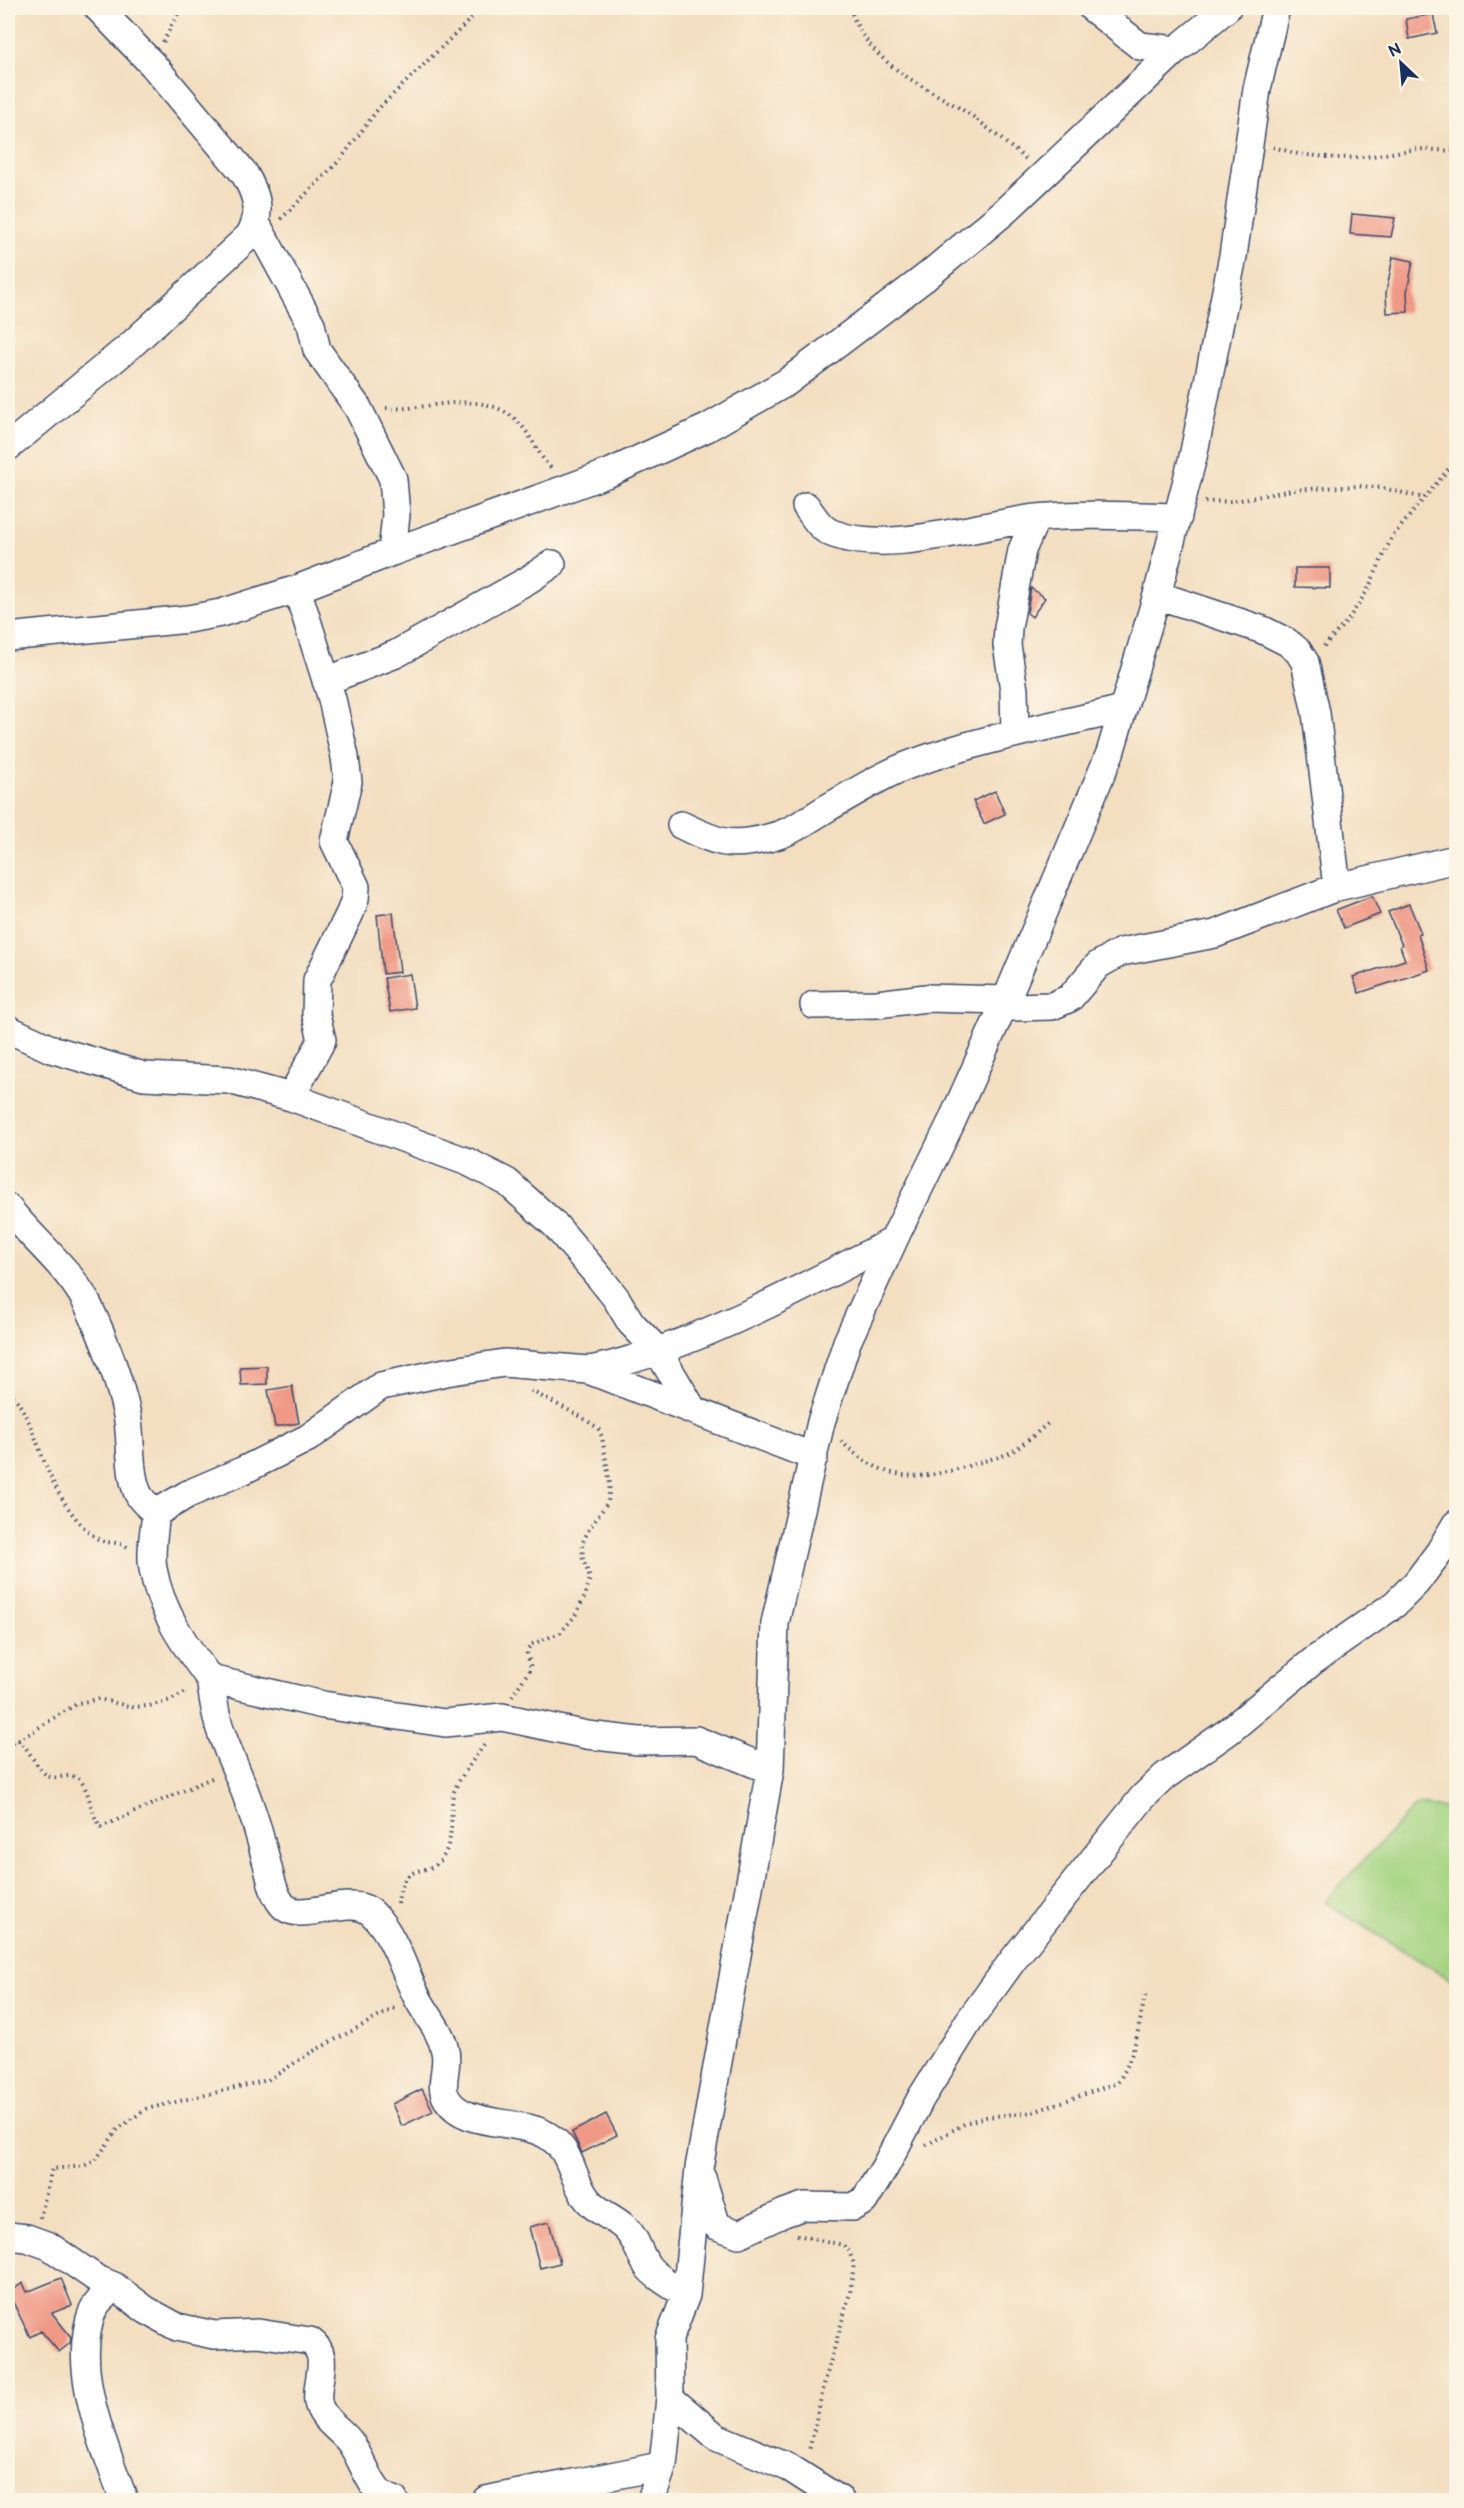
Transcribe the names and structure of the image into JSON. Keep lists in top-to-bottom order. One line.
{"north":"top left"}
